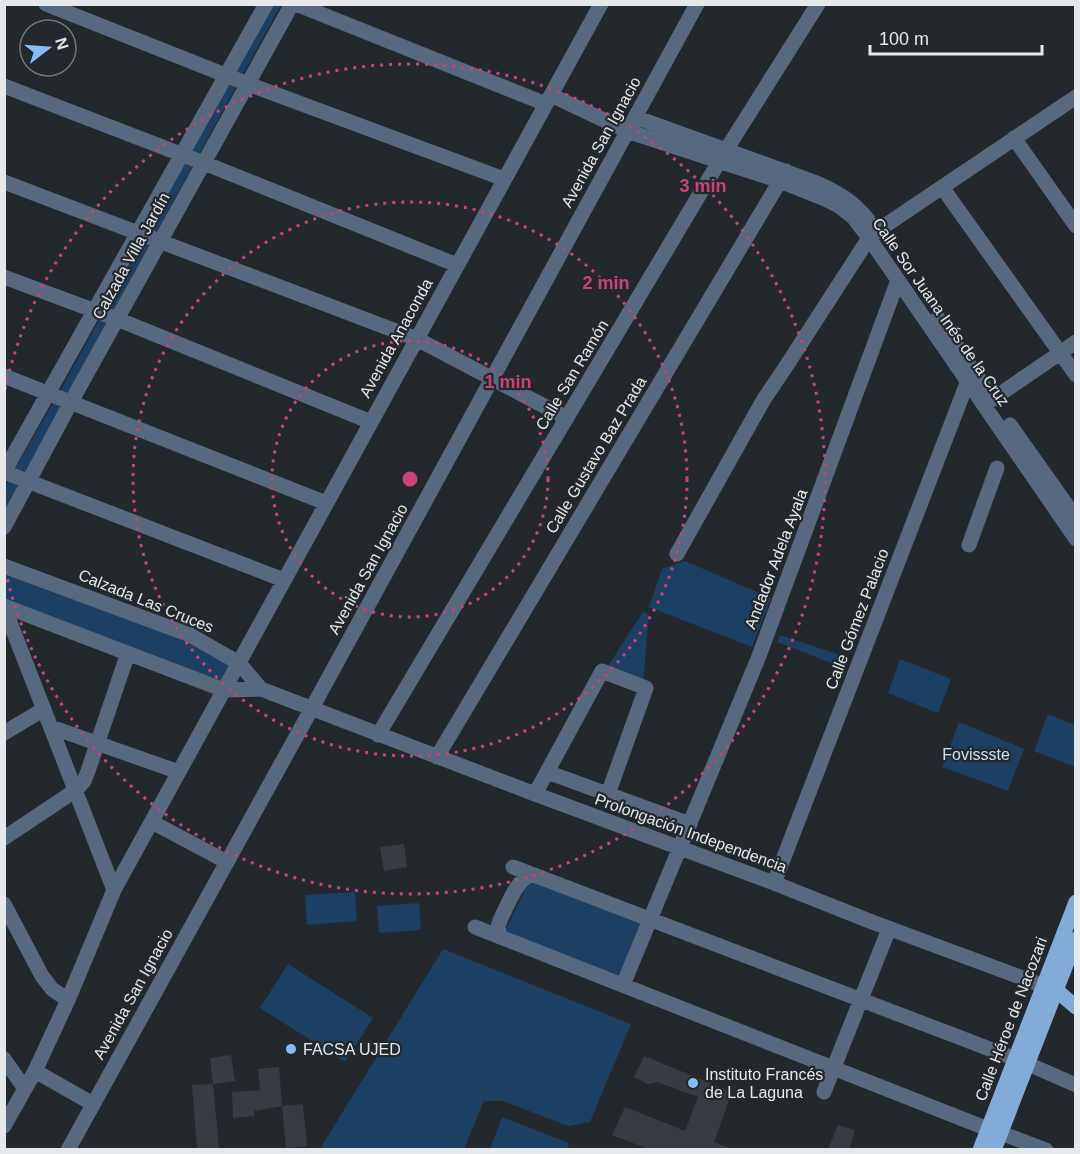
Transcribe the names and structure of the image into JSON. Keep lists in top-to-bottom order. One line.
{"streets":{"main road":["Calle Héroe de Nacozari"],"street":["Avenida San Ignacio","Calzada Villa Jardín","Calle Sor Juana Inés de la Cruz","Avenida Anaconda","Calle San Ramón","Calle Gustavo Baz Prada","Andador Adela Ayala","Calzada Las Cruces","Calle Gómez Palacio","Prolongación Independencia"]},"crossings":[["Avenida San Ignacio","Calle Sor Juana Inés de la Cruz"],["Avenida San Ignacio","Calzada Las Cruces"],["Avenida San Ignacio","Prolongación Independencia"],["Calzada Villa Jardín","Calle Sor Juana Inés de la Cruz"],["Calle Sor Juana Inés de la Cruz","Avenida Anaconda"],["Calle Sor Juana Inés de la Cruz","Calle San Ramón"],["Calle Sor Juana Inés de la Cruz","Calle Gustavo Baz Prada"],["Calle Sor Juana Inés de la Cruz","Andador Adela Ayala"],["Calle Sor Juana Inés de la Cruz","Calle Gómez Palacio"],["Avenida Anaconda","Calzada Las Cruces"],["Calle San Ramón","Prolongación Independencia"],["Calle Gustavo Baz Prada","Prolongación Independencia"],["Andador Adela Ayala","Prolongación Independencia"],["Calzada Las Cruces","Prolongación Independencia"],["Calle Gómez Palacio","Prolongación Independencia"],["Prolongación Independencia","Calle Héroe de Nacozari"]],"parks":["Fovissste"],"places":["FACSA UJED","Instituto Francés de La Laguna"],"scale_bar":"100 m","north":"right","rings":["3 min","2 min","1 min"]}
